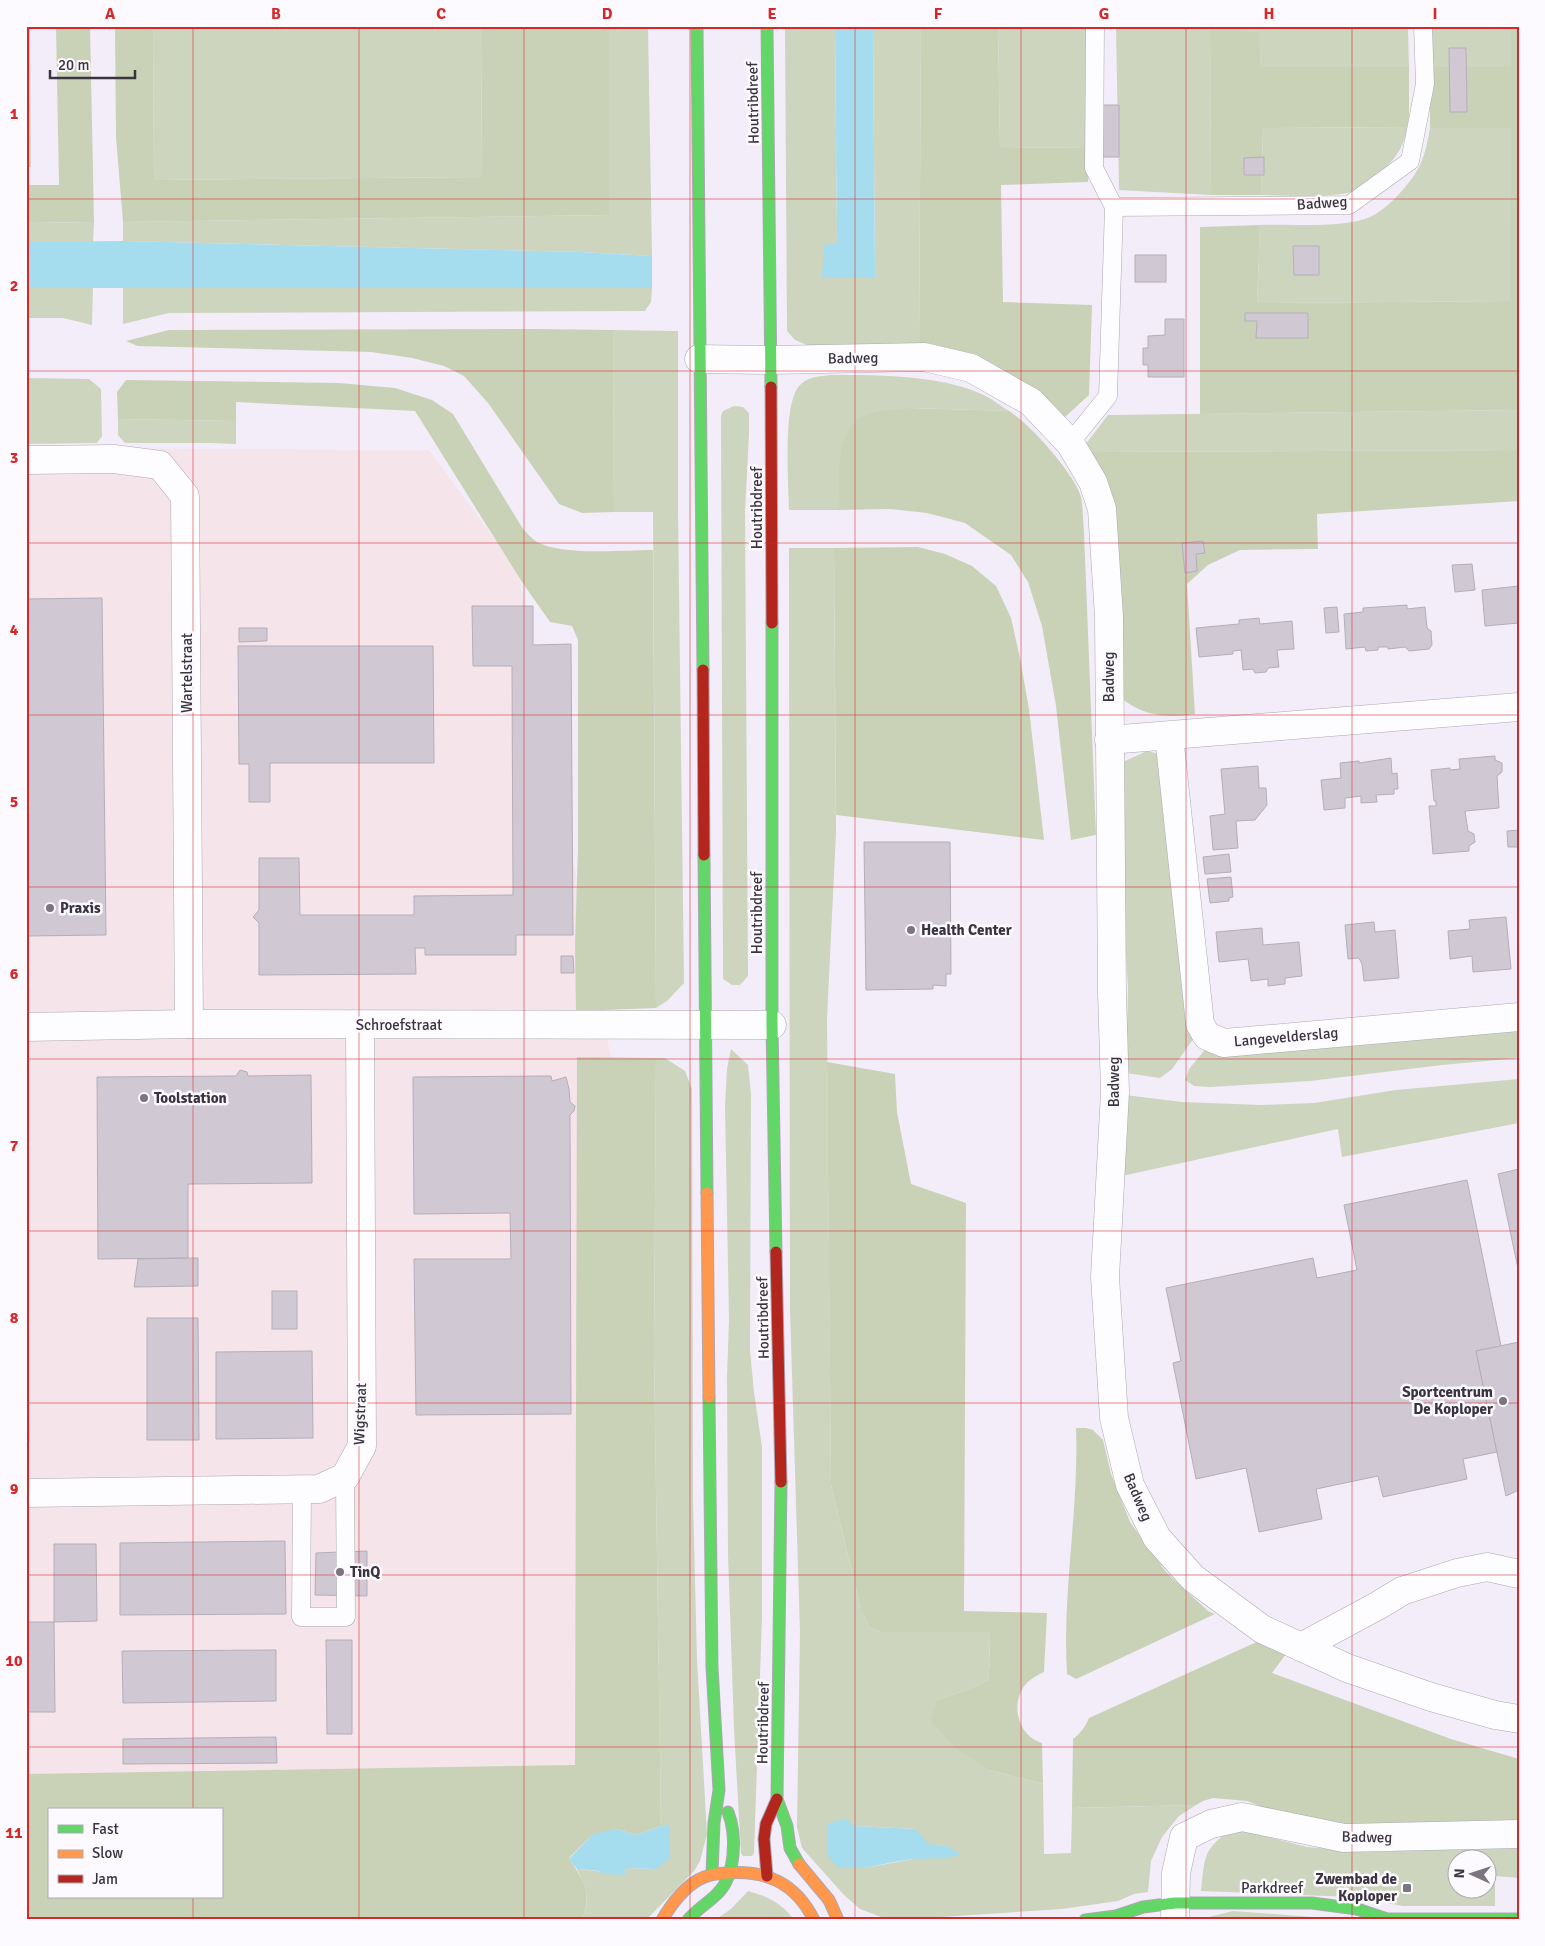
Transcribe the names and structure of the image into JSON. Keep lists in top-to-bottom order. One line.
{"streets":{"main road":["Houtribdreef","Parkdreef"],"street":["Badweg","Wartelstraat","Schroefstraat","Langevelderslag","Wigstraat"]},"crossings":[["Houtribdreef","Badweg"],["Houtribdreef","Schroefstraat"],["Badweg","Parkdreef"],["Wartelstraat","Schroefstraat"],["Schroefstraat","Wigstraat"]],"places":{"other":["Praxis","Health Center","Toolstation","Sportcentrum De Koploper","TinQ"],"transit":["Zwembad de Koploper"]},"legend":["Fast","Slow","Jam"],"scale_bar":"20 m","north":"left","grid":{"columns":["A","B","C","D","E","F","G","H","I"],"rows":["1","2","3","4","5","6","7","8","9","10","11"]}}
